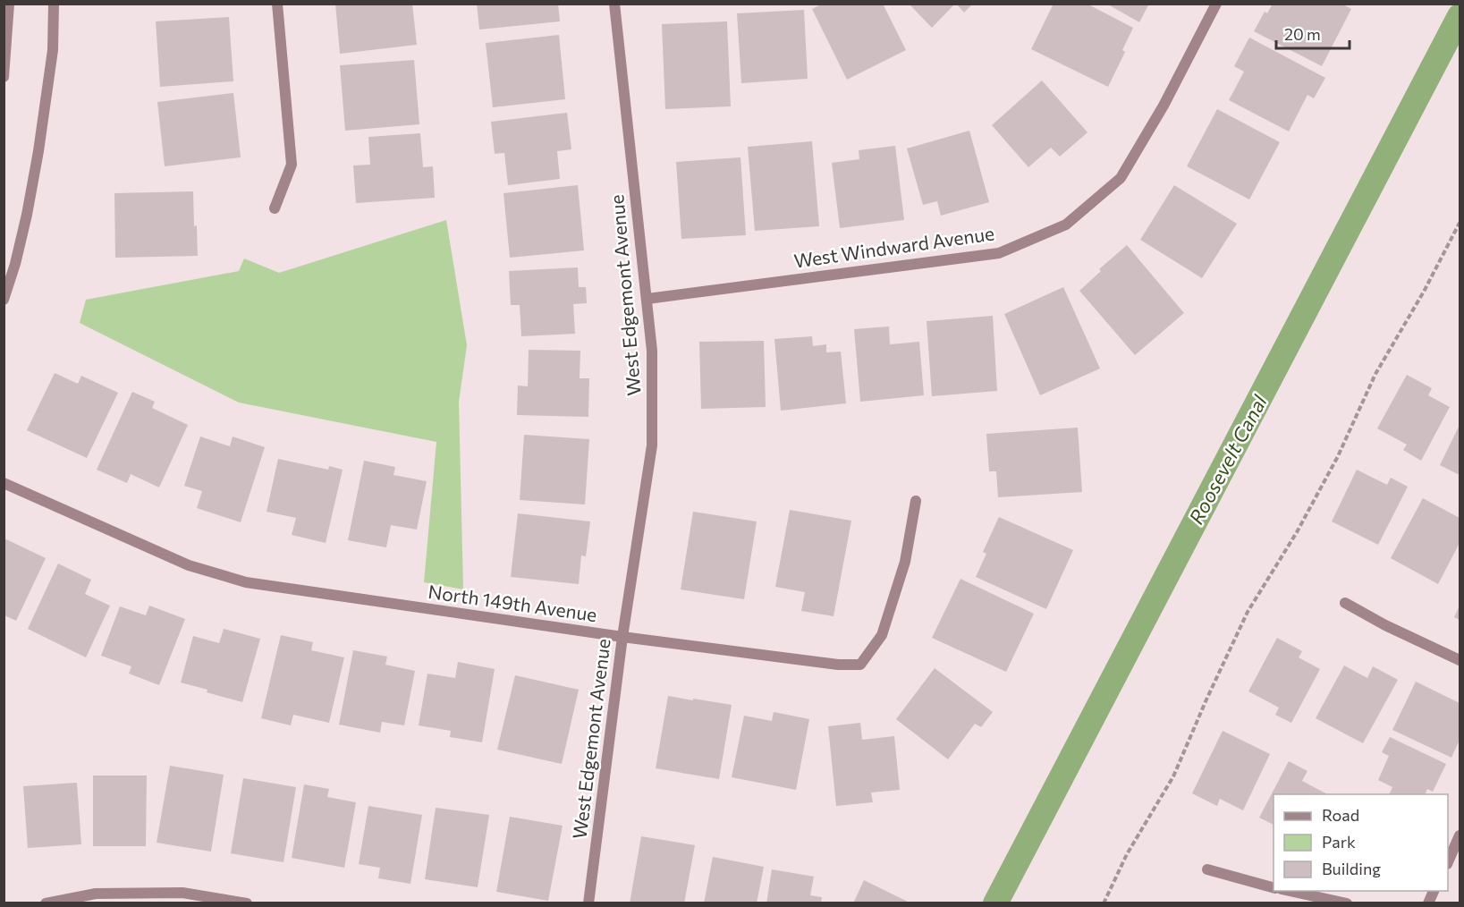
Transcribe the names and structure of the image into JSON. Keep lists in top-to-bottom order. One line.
{"streets":{"street":["West Windward Avenue","West Edgemont Avenue","North 149th Avenue"]},"crossings":[["West Windward Avenue","West Edgemont Avenue"],["West Edgemont Avenue","North 149th Avenue"]],"water":["Roosevelt Canal"],"legend":["Road","Park","Building"],"scale_bar":"20 m"}
